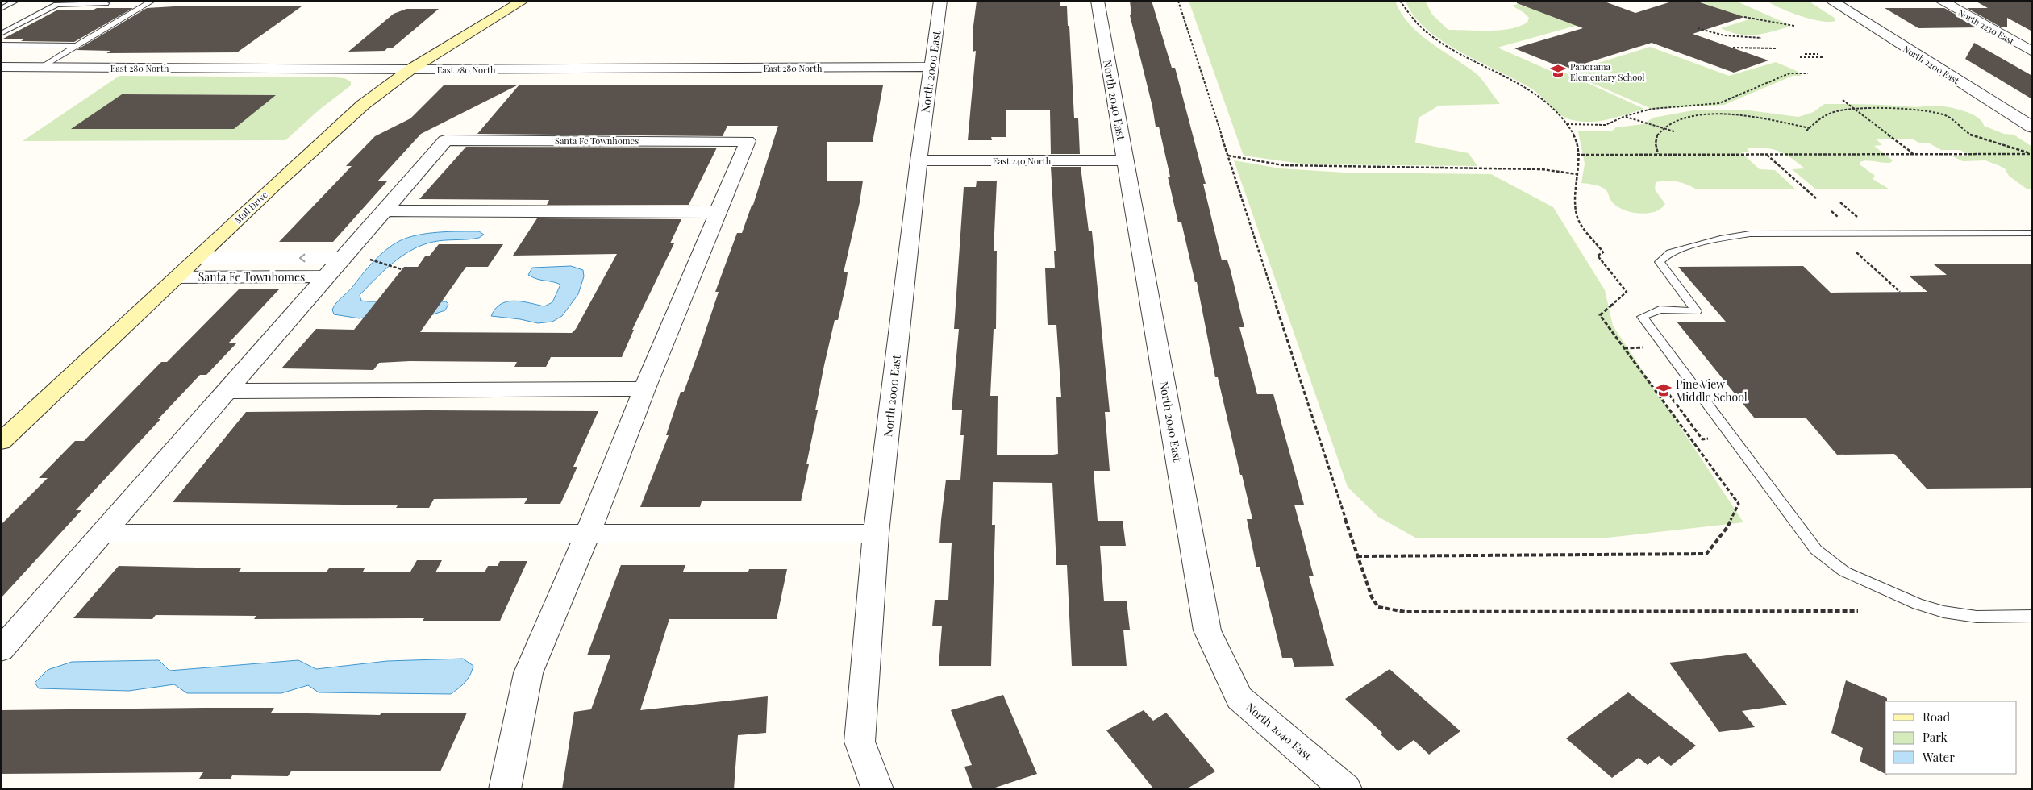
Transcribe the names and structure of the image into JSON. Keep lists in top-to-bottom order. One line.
{"streets":{"main road":["Mall Drive"],"street":["North 2230 East","North 2200 East","East 280 North","North 2000 East","North 2040 East","Santa Fe Townhomes","East 240 North"]},"crossings":[["East 280 North","North 2000 East"],["East 280 North","Mall Drive"],["North 2000 East","East 240 North"],["North 2040 East","East 240 North"],["Santa Fe Townhomes","Mall Drive"]],"places":{"school or university":["Panorama Elementary School","Pine View Middle School"]},"legend":["Road","Park","Water"]}
